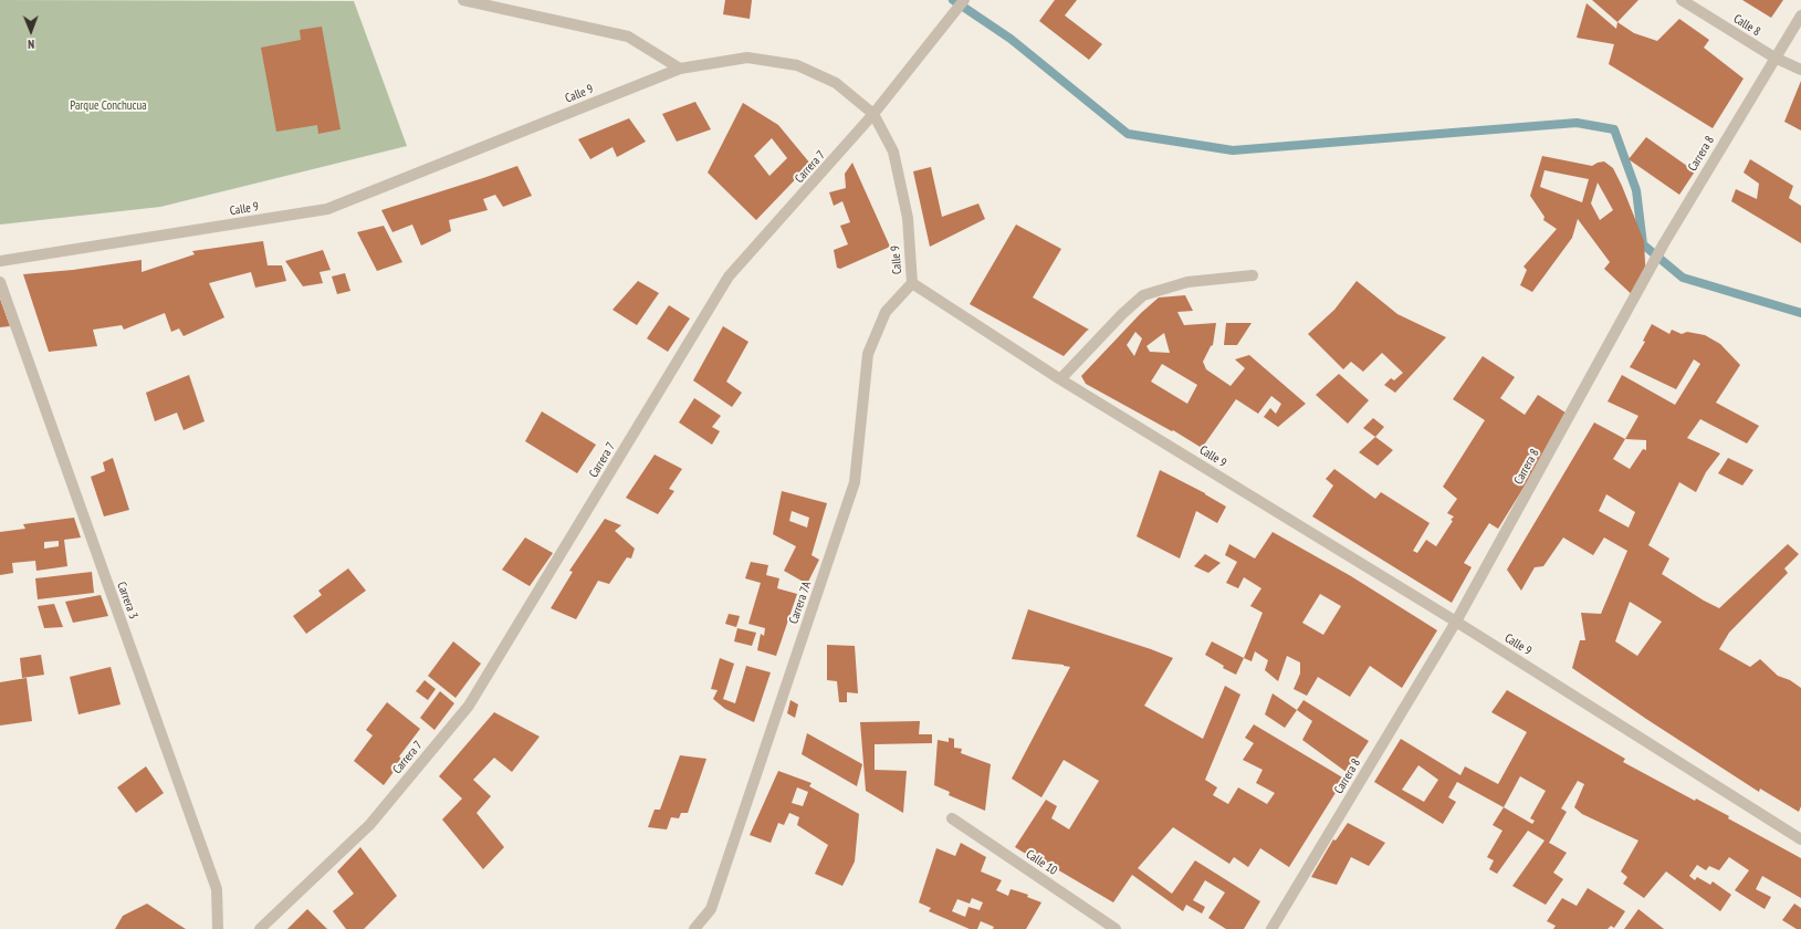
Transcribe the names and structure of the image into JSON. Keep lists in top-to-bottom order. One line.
{"streets":{"street":["Calle 8","Calle 9","Carrera 8","Carrera 7","Carrera 3","Carrera 7A","Calle 10"]},"crossings":[["Calle 8","Carrera 8"],["Calle 9","Carrera 8"],["Calle 9","Carrera 7"],["Calle 9","Carrera 7A"]],"parks":["Parque Conchucua"],"north":"bottom"}
